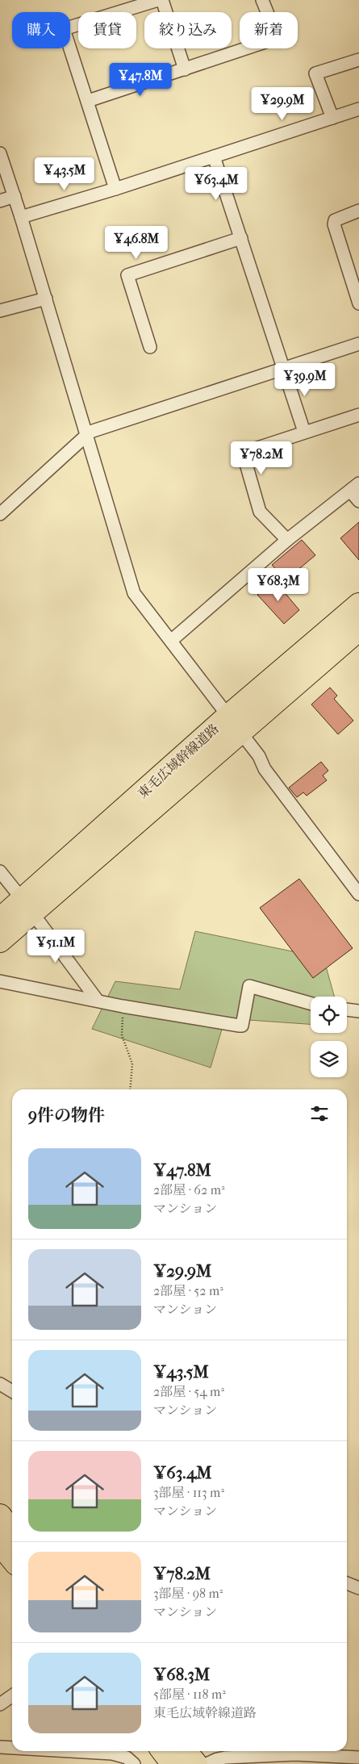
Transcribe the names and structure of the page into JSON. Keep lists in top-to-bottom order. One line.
{"streets":{"highway":["東毛広域幹線道路"]},"page":{"chip":["購入","賃貸","絞り込み","新着"],"price":["¥47.8M","¥29.9M","¥43.5M","¥63.4M","¥46.8M","¥39.9M","¥78.2M","¥68.3M","¥51.1M"],"heading":"9件の物件","list":[{"name":"¥47.8M","note":"2部屋 · 62 m² · マンション"},{"name":"¥29.9M","note":"2部屋 · 52 m² · マンション"},{"name":"¥43.5M","note":"2部屋 · 54 m² · マンション"},{"name":"¥63.4M","note":"3部屋 · 113 m² · マンション"},{"name":"¥78.2M","note":"3部屋 · 98 m² · マンション"},{"name":"¥68.3M","note":"5部屋 · 118 m² · 東毛広域幹線道路"}]}}
